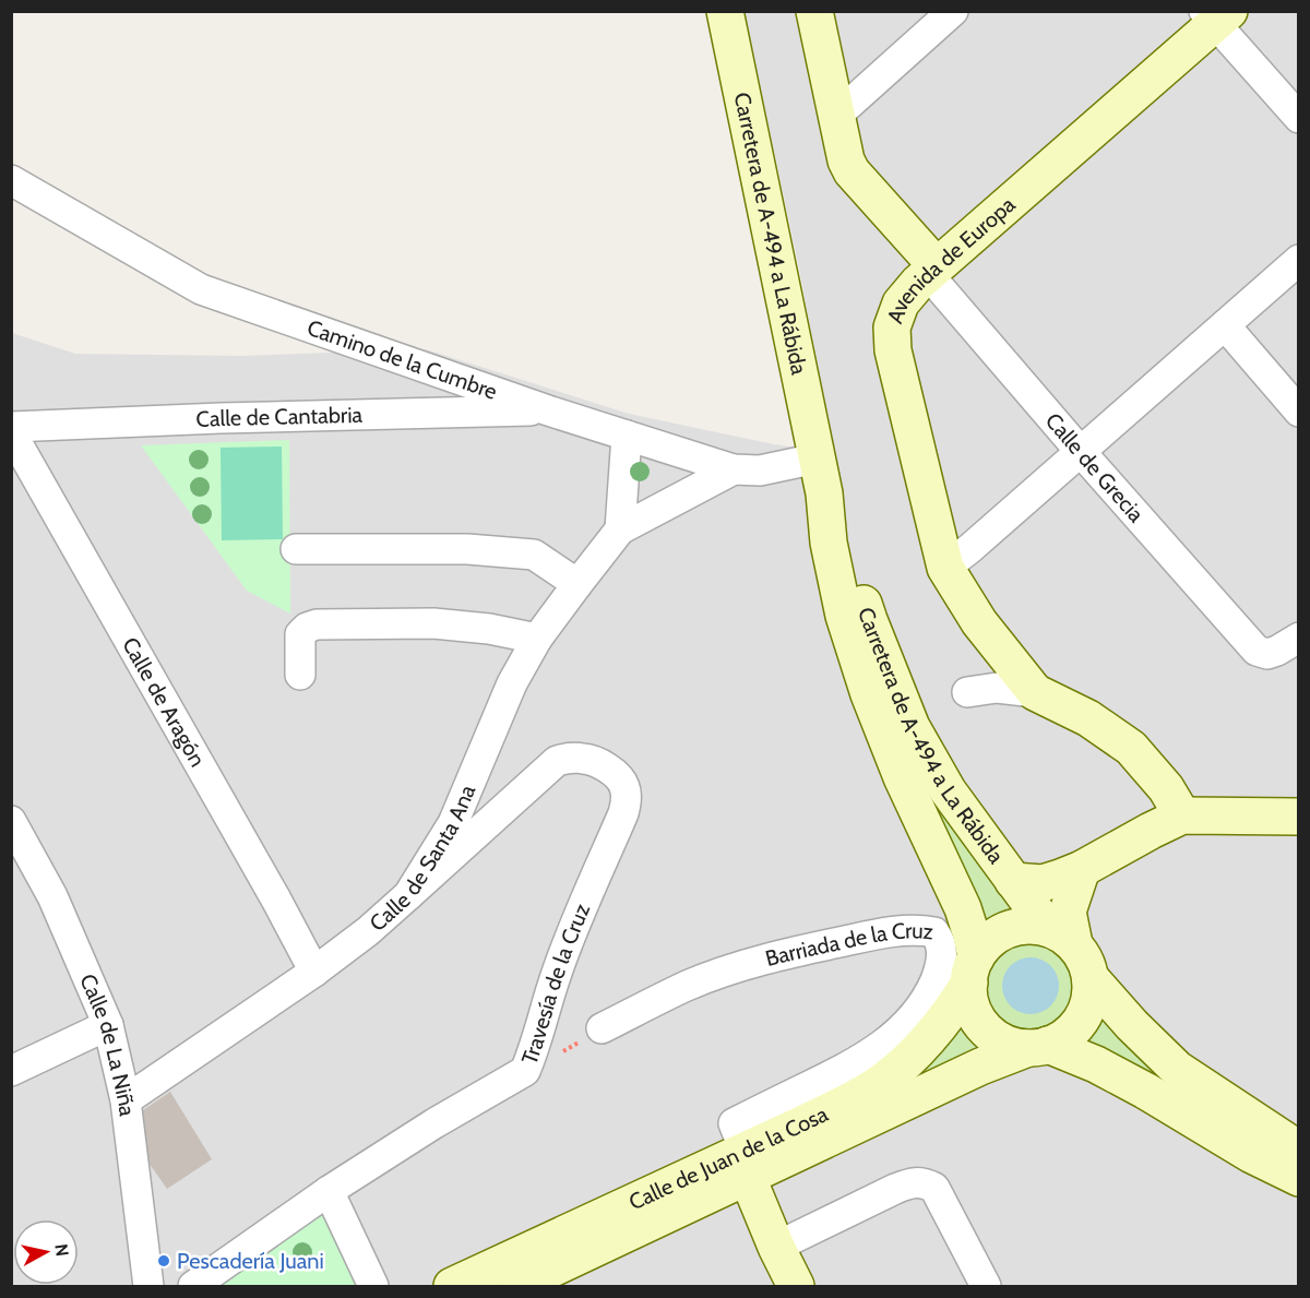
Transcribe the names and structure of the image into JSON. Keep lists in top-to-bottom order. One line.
{"streets":{"main road":["Carretera de A-494 a La Rábida","Avenida de Europa","Calle de Grecia","Calle de Juan de la Cosa"],"street":["Camino de la Cumbre","Calle de Cantabria","Calle de Aragón","Calle de Santa Ana","Barriada de la Cruz","Travesía de la Cruz","Calle de La Niña"]},"crossings":[["Carretera de A-494 a La Rábida","Camino de la Cumbre"],["Carretera de A-494 a La Rábida","Calle de Juan de la Cosa"],["Avenida de Europa","Calle de Grecia"],["Camino de la Cumbre","Calle de Cantabria"],["Camino de la Cumbre","Calle de Santa Ana"],["Calle de Aragón","Calle de Santa Ana"],["Calle de Santa Ana","Travesía de la Cruz"],["Calle de Santa Ana","Calle de La Niña"],["Barriada de la Cruz","Calle de Juan de la Cosa"]],"places":["Pescadería Juani"],"north":"right"}
